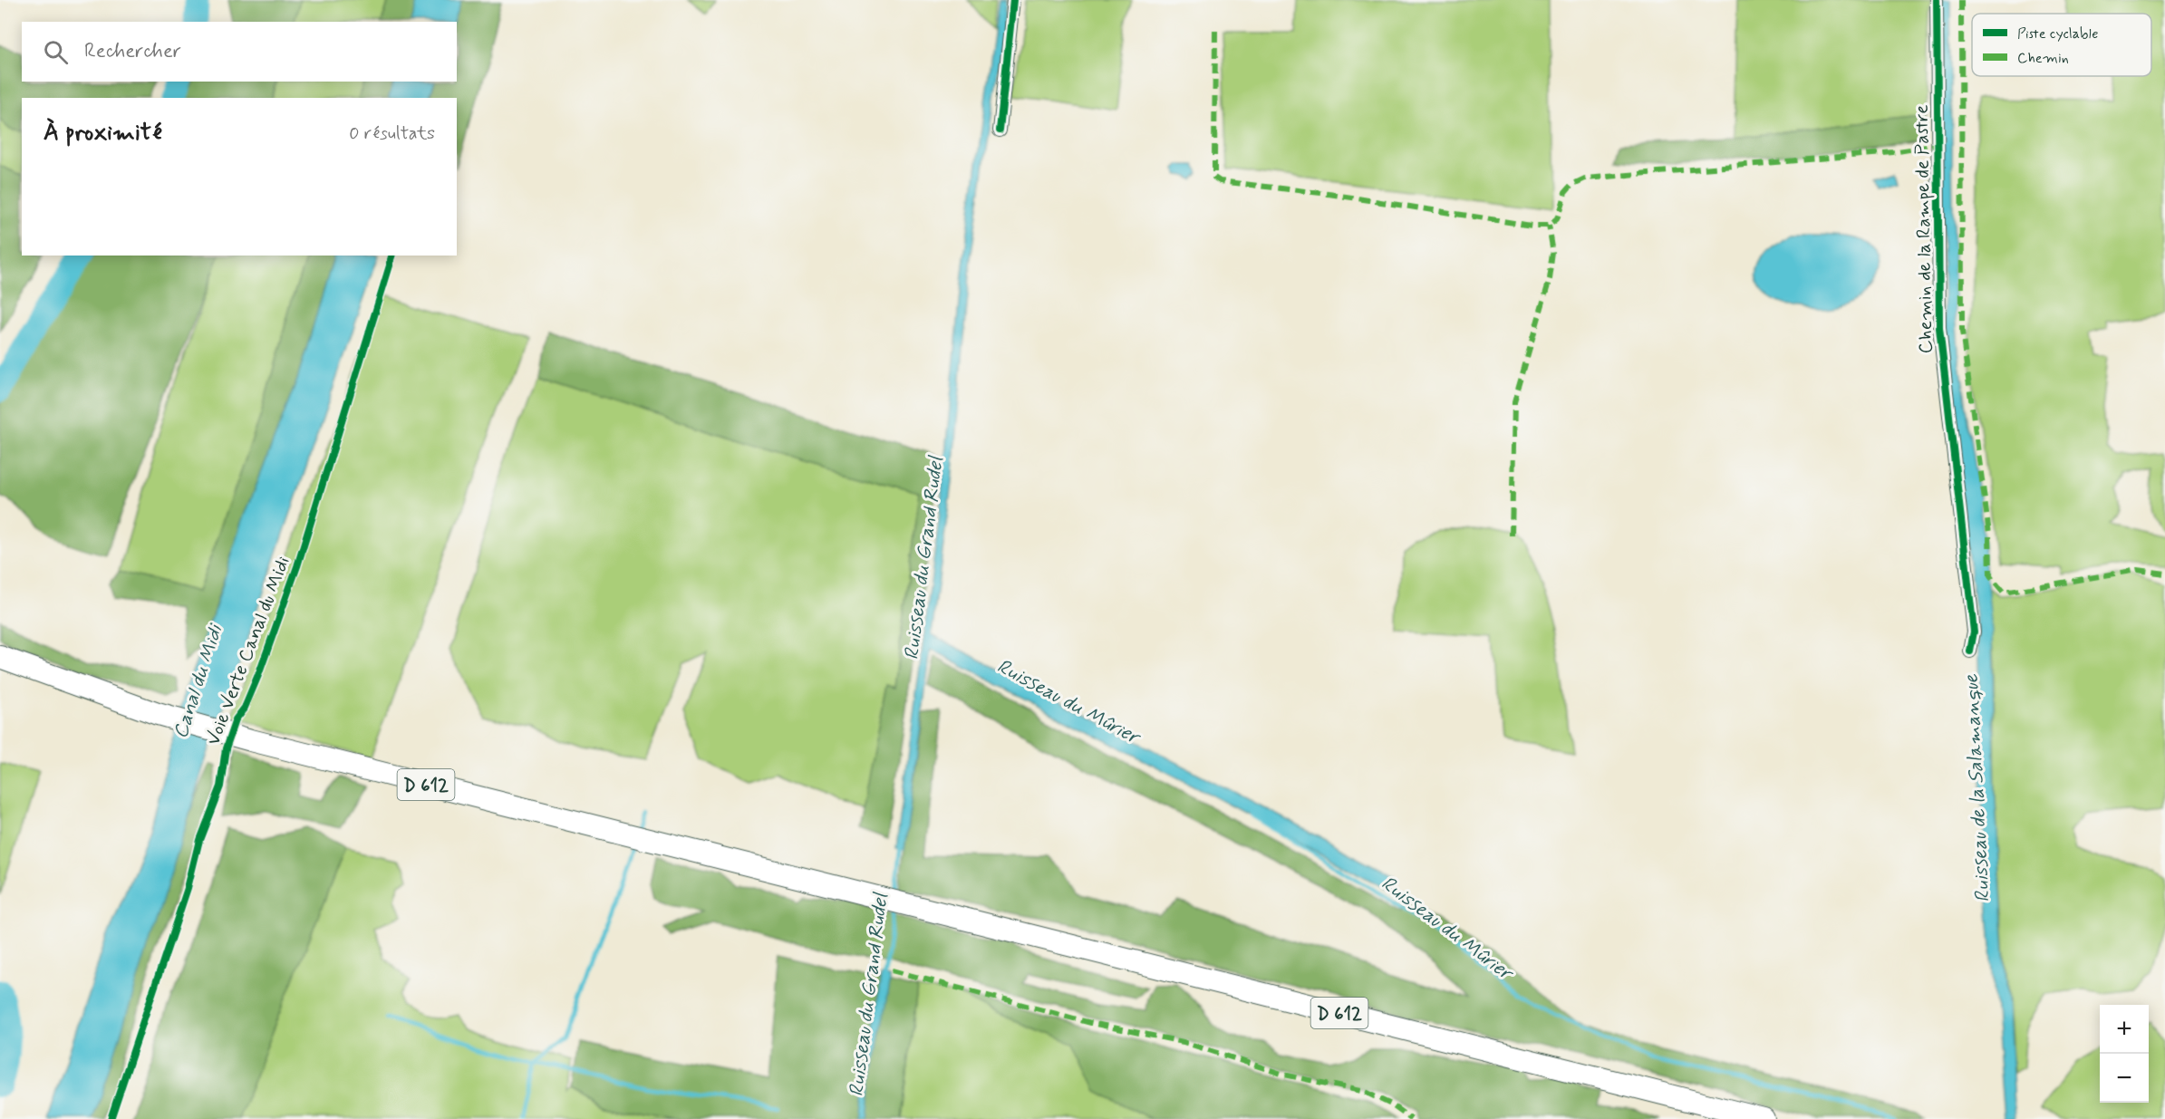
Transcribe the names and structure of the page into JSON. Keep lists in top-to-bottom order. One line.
{"streets":{"highway":["D 612"],"street":["Chemin de la Rampe de Pastre"],"cycle path":["Voie Verte Canal du Midi"]},"water":["Ruisseau du Grand Rudel","Canal du Midi","Ruisseau du Mûrier","Ruisseau de la Salamanque"],"legend":["Piste cyclable","Chemin"],"page":{"search":"Rechercher","heading":["À proximité","0 résultats"],"map_buttons":["+","−"]}}
